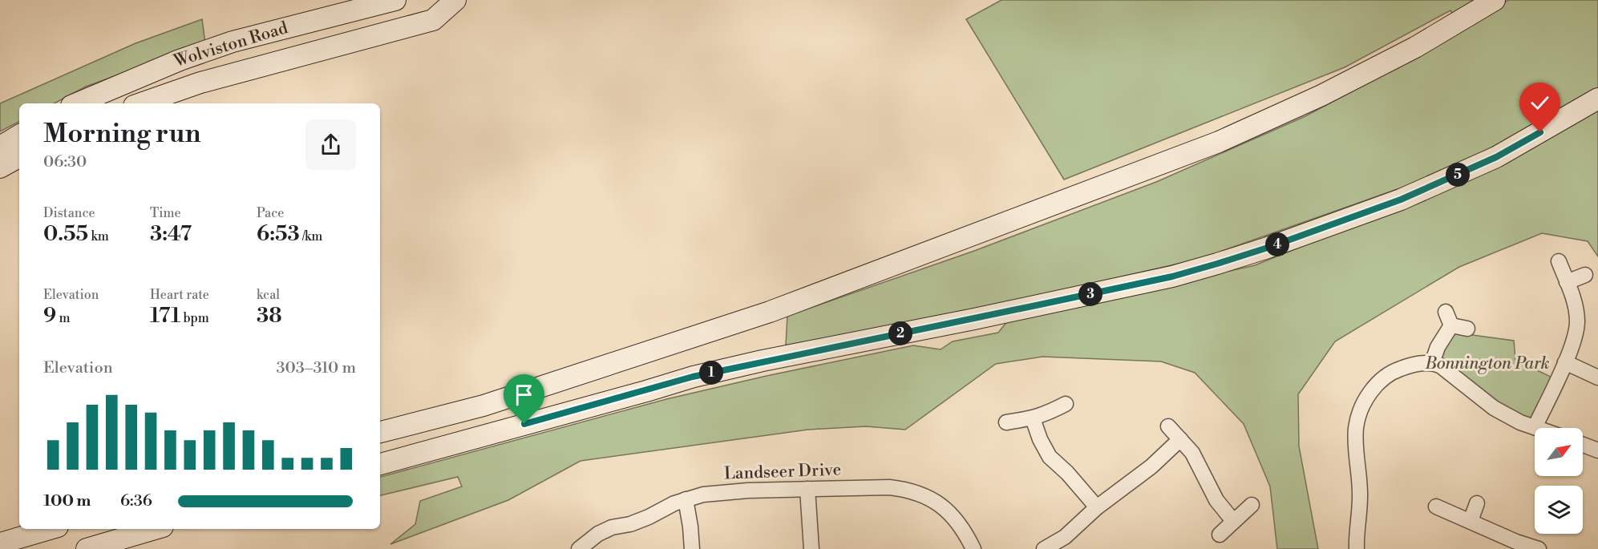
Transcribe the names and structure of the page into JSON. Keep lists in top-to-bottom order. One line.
{"streets":{"street":["Wolviston Road","Landseer Drive"]},"parks":["Bonnington Park"],"north":"top right","page":{"heading":["Morning run","06:30"],"pins":["5","4","3","2","1"],"stats":[["Distance","0.55 km"],["Time","3:47"],["Pace","6:53 /km"],["Elevation","9 m"],["Heart rate","171 bpm"],["kcal","38"]],"chart":["Elevation","303–310 m"],"list":[{"name":"100 m","note":"6:36"}]}}
